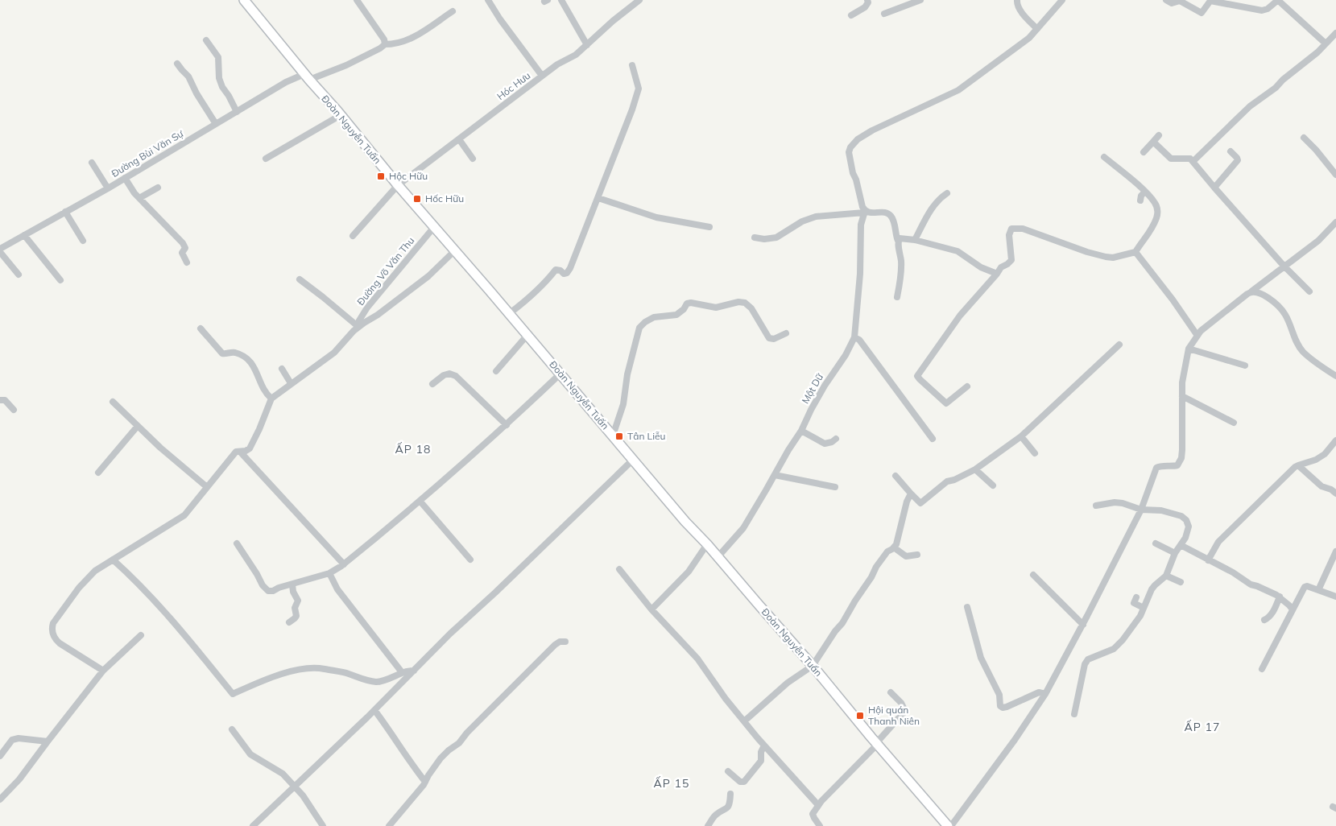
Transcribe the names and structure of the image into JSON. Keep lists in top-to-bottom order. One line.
{"streets":{"main road":["Đoàn Nguyễn Tuấn"],"street":["Hóc Hưu","Đường Bùi Văn Sự","Đường Võ Văn Thu","Một Dữ"]},"crossings":[["Hóc Hưu","Đoàn Nguyễn Tuấn"],["Đoàn Nguyễn Tuấn","Đường Bùi Văn Sự"],["Đoàn Nguyễn Tuấn","Đường Võ Văn Thu"],["Đoàn Nguyễn Tuấn","Một Dữ"]],"districts":["ẤP 18","ẤP 17","ẤP 15"],"places":{"transit":["Hộc Hữu","Hốc Hữu","Tân Liễu","Hội quán Thanh Niên"]}}
